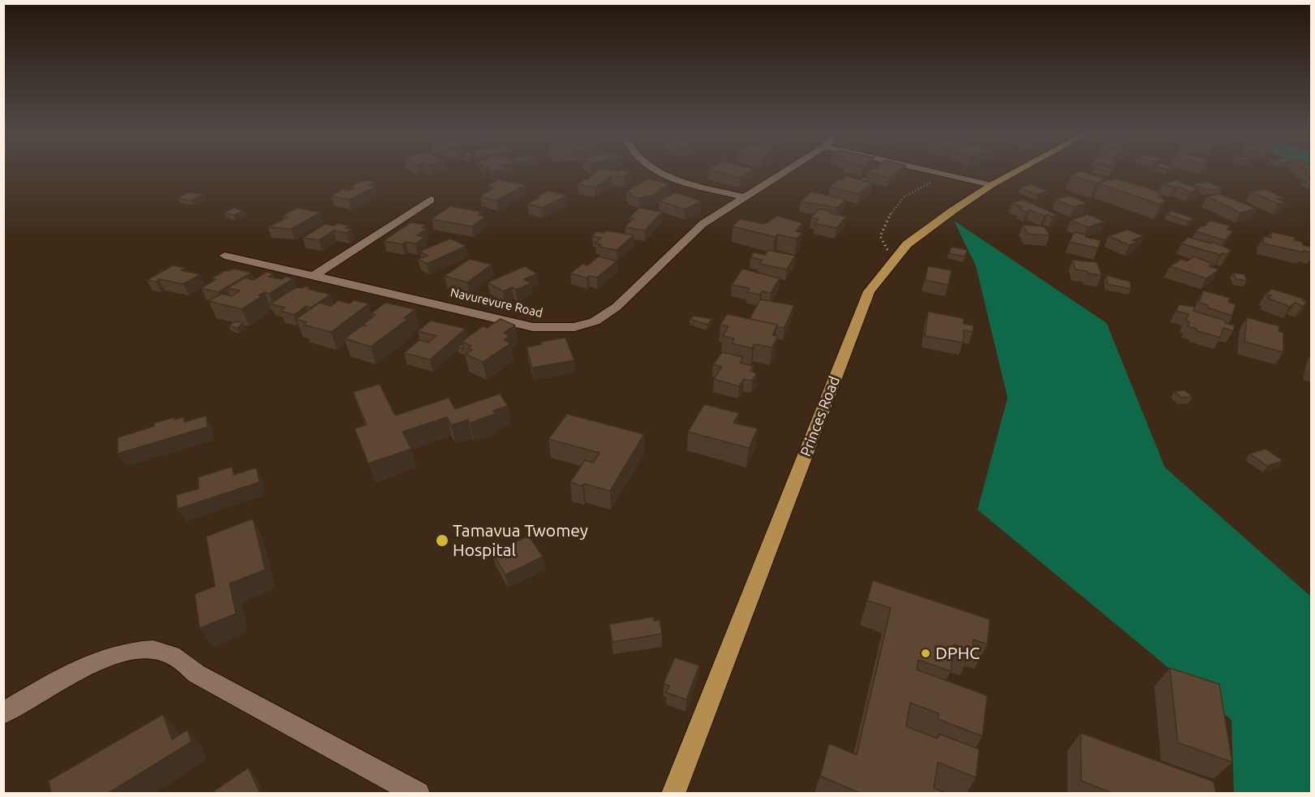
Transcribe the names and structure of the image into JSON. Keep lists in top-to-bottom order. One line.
{"streets":{"main road":["Princes Road"],"street":["Navurevure Road"]},"places":["Tamavua Twomey Hospital","DPHC"]}
